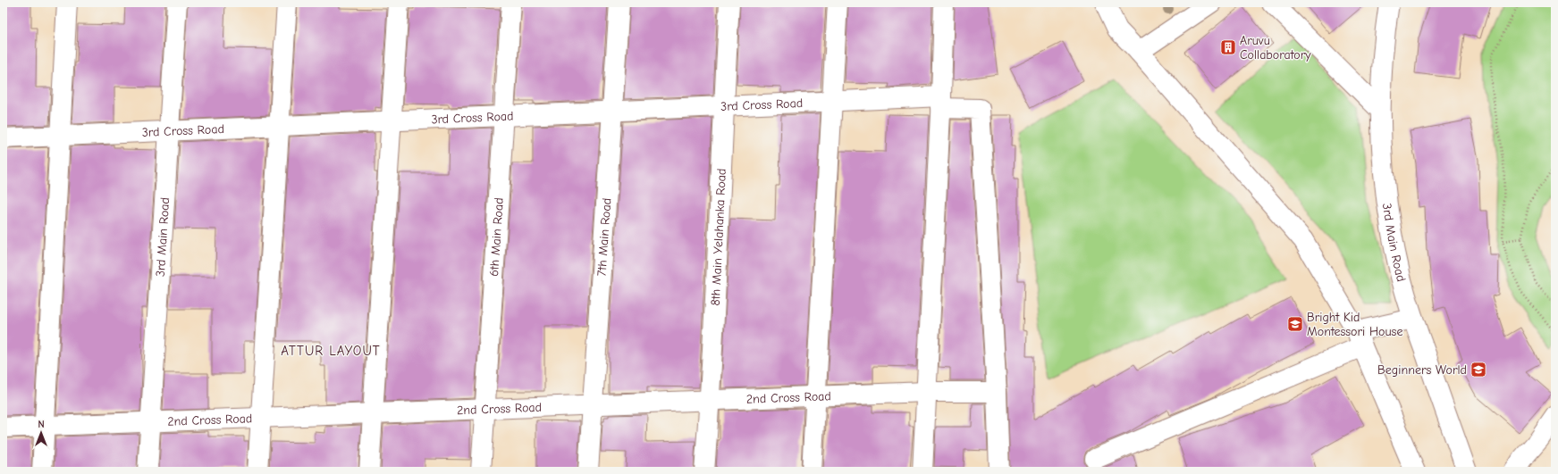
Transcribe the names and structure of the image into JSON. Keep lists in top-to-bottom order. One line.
{"streets":{"street":["3rd Cross Road","7th Main Road","3rd Main Road","6th Main Road","8th Main Yelahanka Road","2nd Cross Road"]},"crossings":[["3rd Cross Road","7th Main Road"],["3rd Cross Road","3rd Main Road"],["3rd Cross Road","6th Main Road"],["3rd Cross Road","8th Main Yelahanka Road"],["3rd Cross Road","2nd Cross Road"],["7th Main Road","2nd Cross Road"],["3rd Main Road","2nd Cross Road"],["6th Main Road","2nd Cross Road"],["8th Main Yelahanka Road","2nd Cross Road"]],"districts":["ATTUR LAYOUT"],"places":{"building":["Aruvu Collaboratory"],"school or university":["Bright Kid Montessori House","Beginners World"]},"north":"top"}
